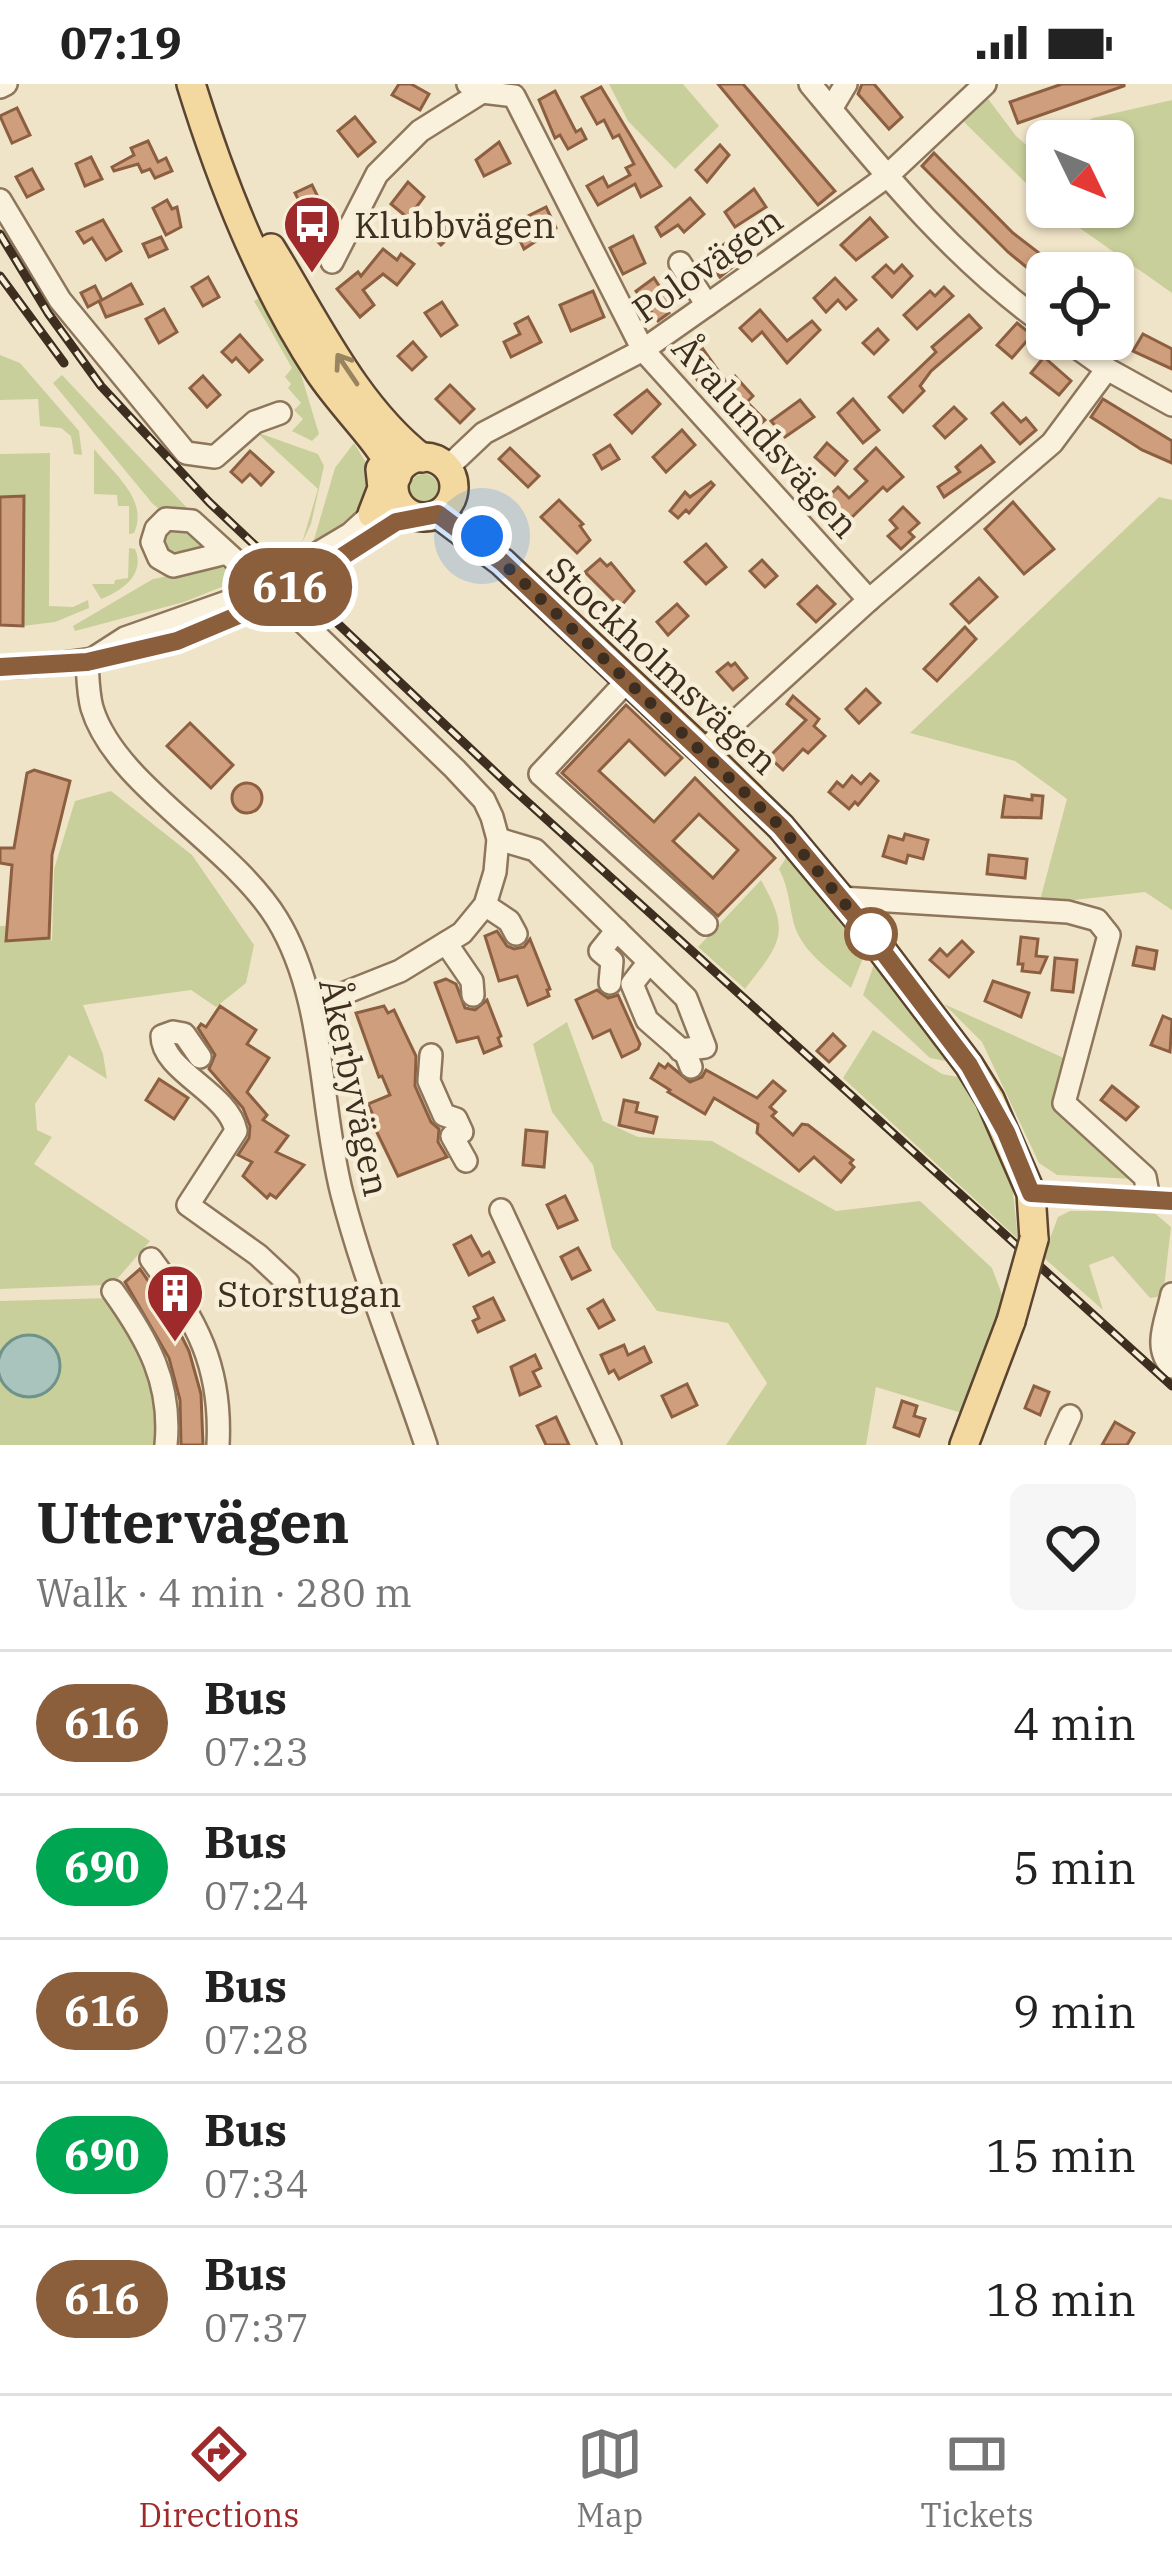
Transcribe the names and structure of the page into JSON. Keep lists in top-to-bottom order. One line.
{"streets":{"main road":["Stockholmsvägen"],"street":["Polovägen","Åvalundsvägen","Åkerbyvägen"]},"crossings":[["Polovägen","Åvalundsvägen"],["Polovägen","Stockholmsvägen"]],"places":{"bus stop":["Klubbvägen"],"building":["Storstugan"]},"lines":["bus line 616"],"north":"bottom right","page":{"status":"07:19","on_map":"616","heading":["Uttervägen","Walk · 4 min · 280 m"],"list":[{"mark":"616","name":"Bus","note":"07:23","value":"4 min"},{"mark":"690","name":"Bus","note":"07:24","value":"5 min"},{"mark":"616","name":"Bus","note":"07:28","value":"9 min"},{"mark":"690","name":"Bus","note":"07:34","value":"15 min"},{"mark":"616","name":"Bus","note":"07:37","value":"18 min"}],"tabs":["Directions","Map","Tickets"]}}
